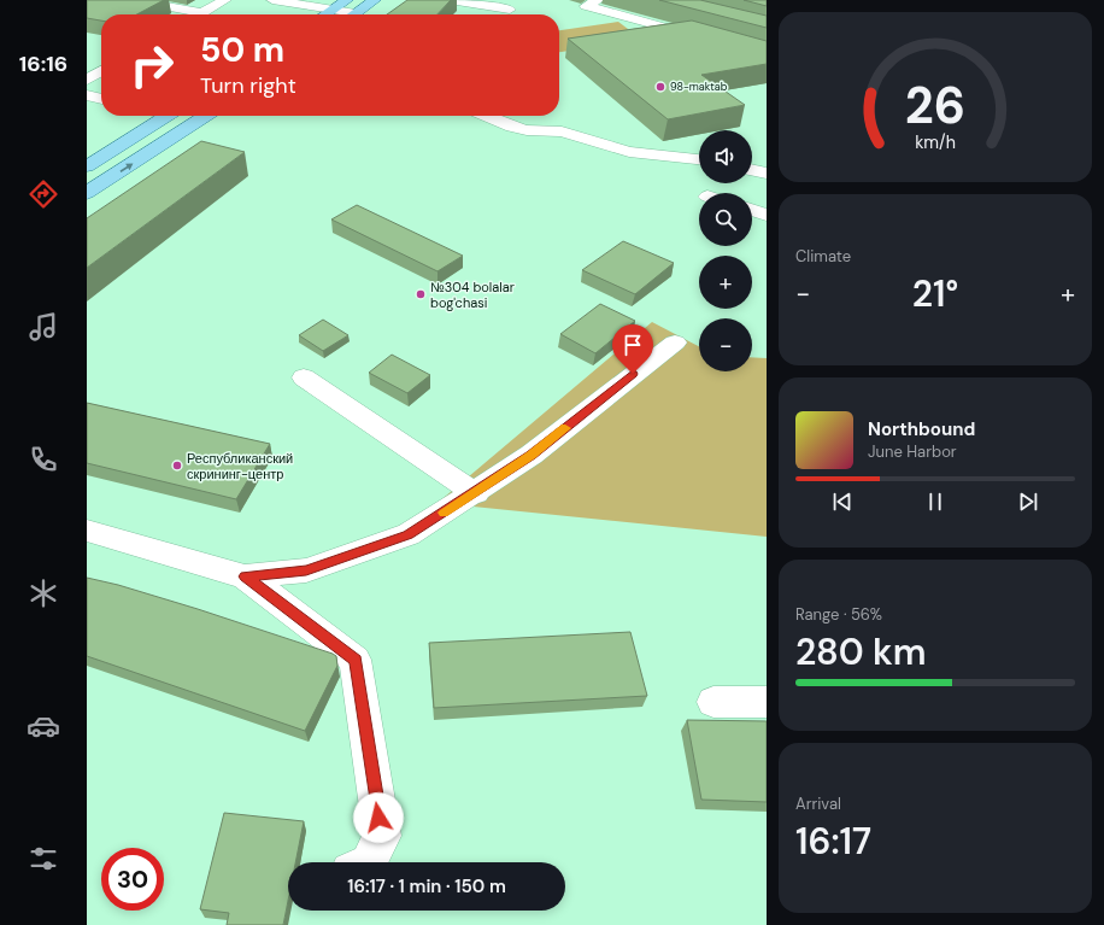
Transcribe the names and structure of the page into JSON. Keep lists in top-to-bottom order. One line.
{"places":["98-maktab","№304 bolalar bog'chasi","Республиканский скрининг-центр"],"page":{"tabs":"16:16","turn":["50 m","Turn right"],"map_buttons":["+","−"],"tile":["Climate",["Range · 56%","280 km"],["Arrival","16:17"]],"heat":["−","21°","+"],"song":["Northbound","June Harbor"],"limit":"30","trip":"16:17 · 1 min · 150 m","gauge":["26","km/h"]}}
